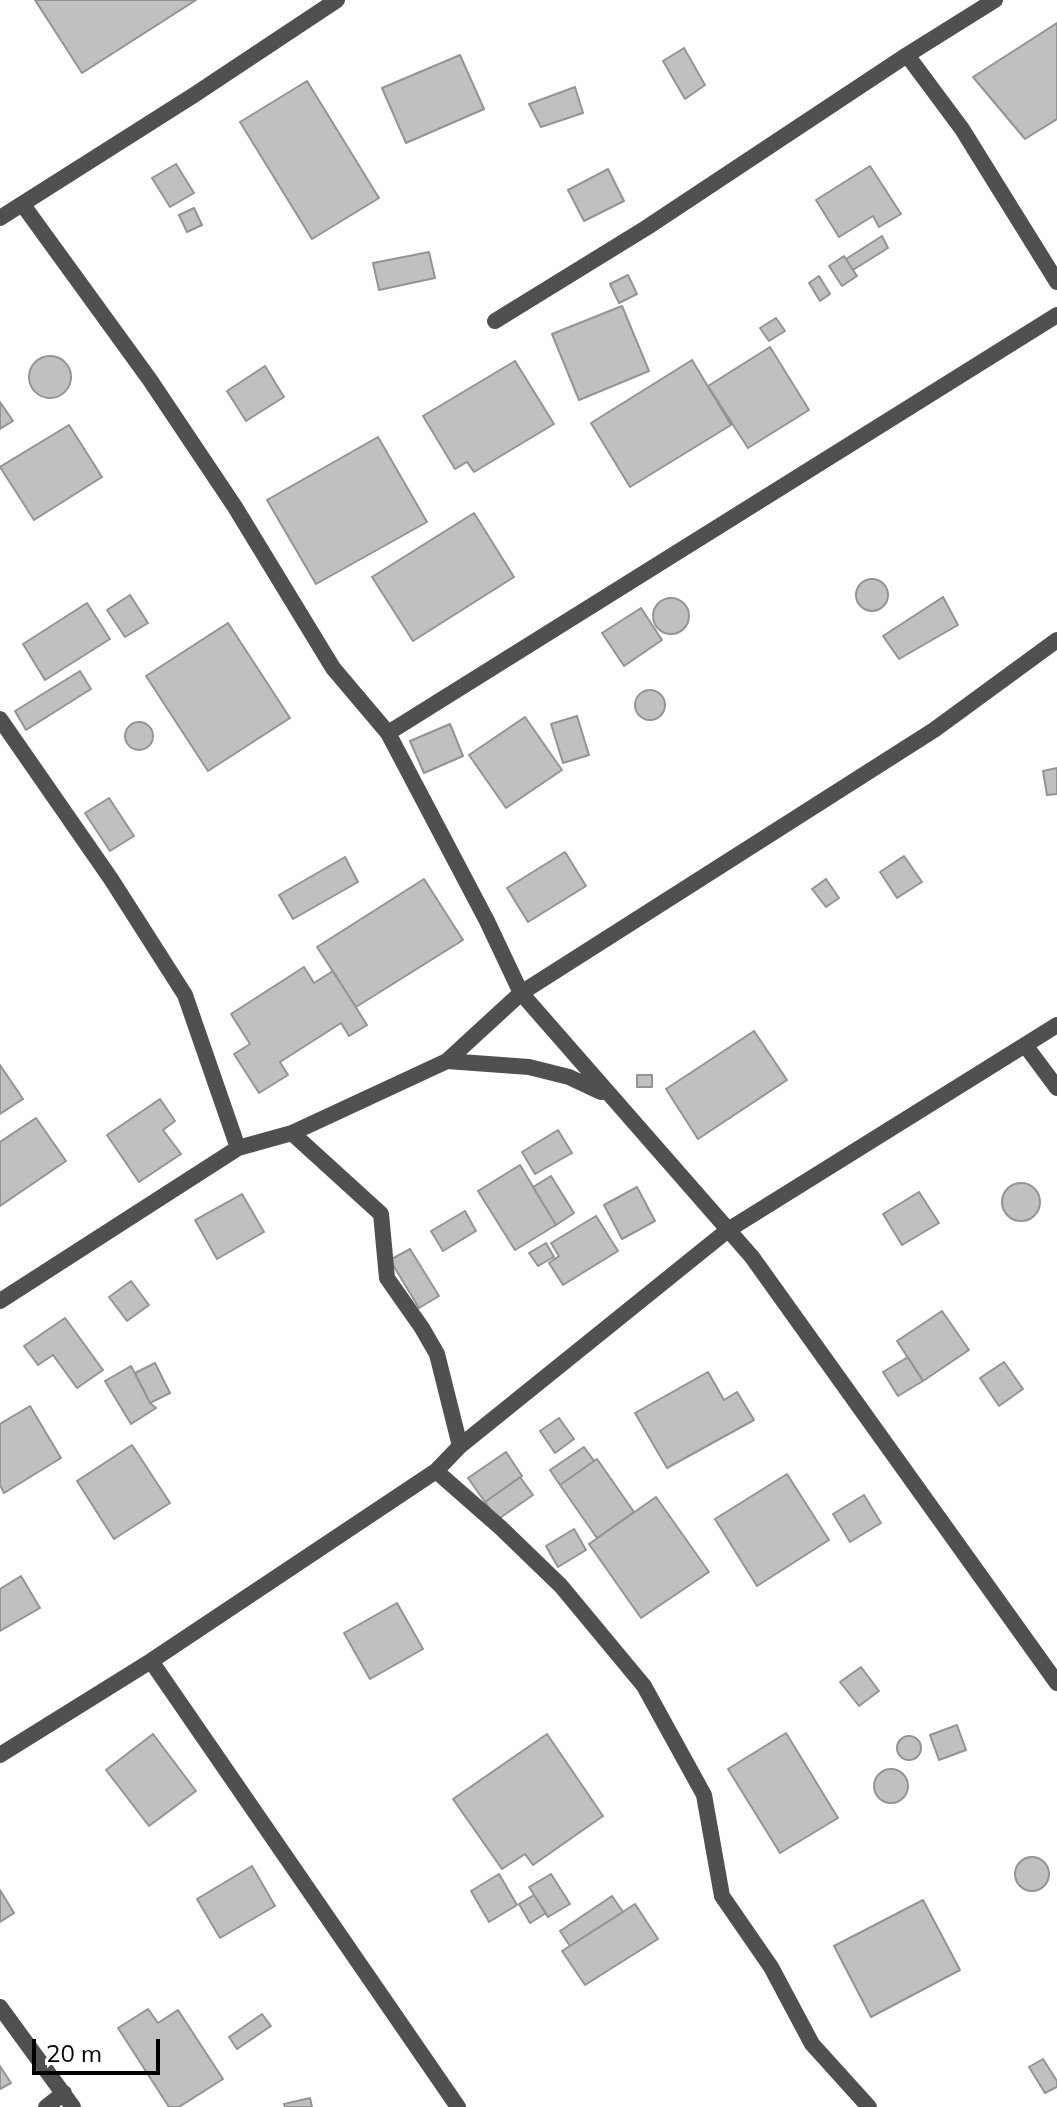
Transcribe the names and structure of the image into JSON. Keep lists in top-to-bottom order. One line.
{"scale_bar":"20 m"}
